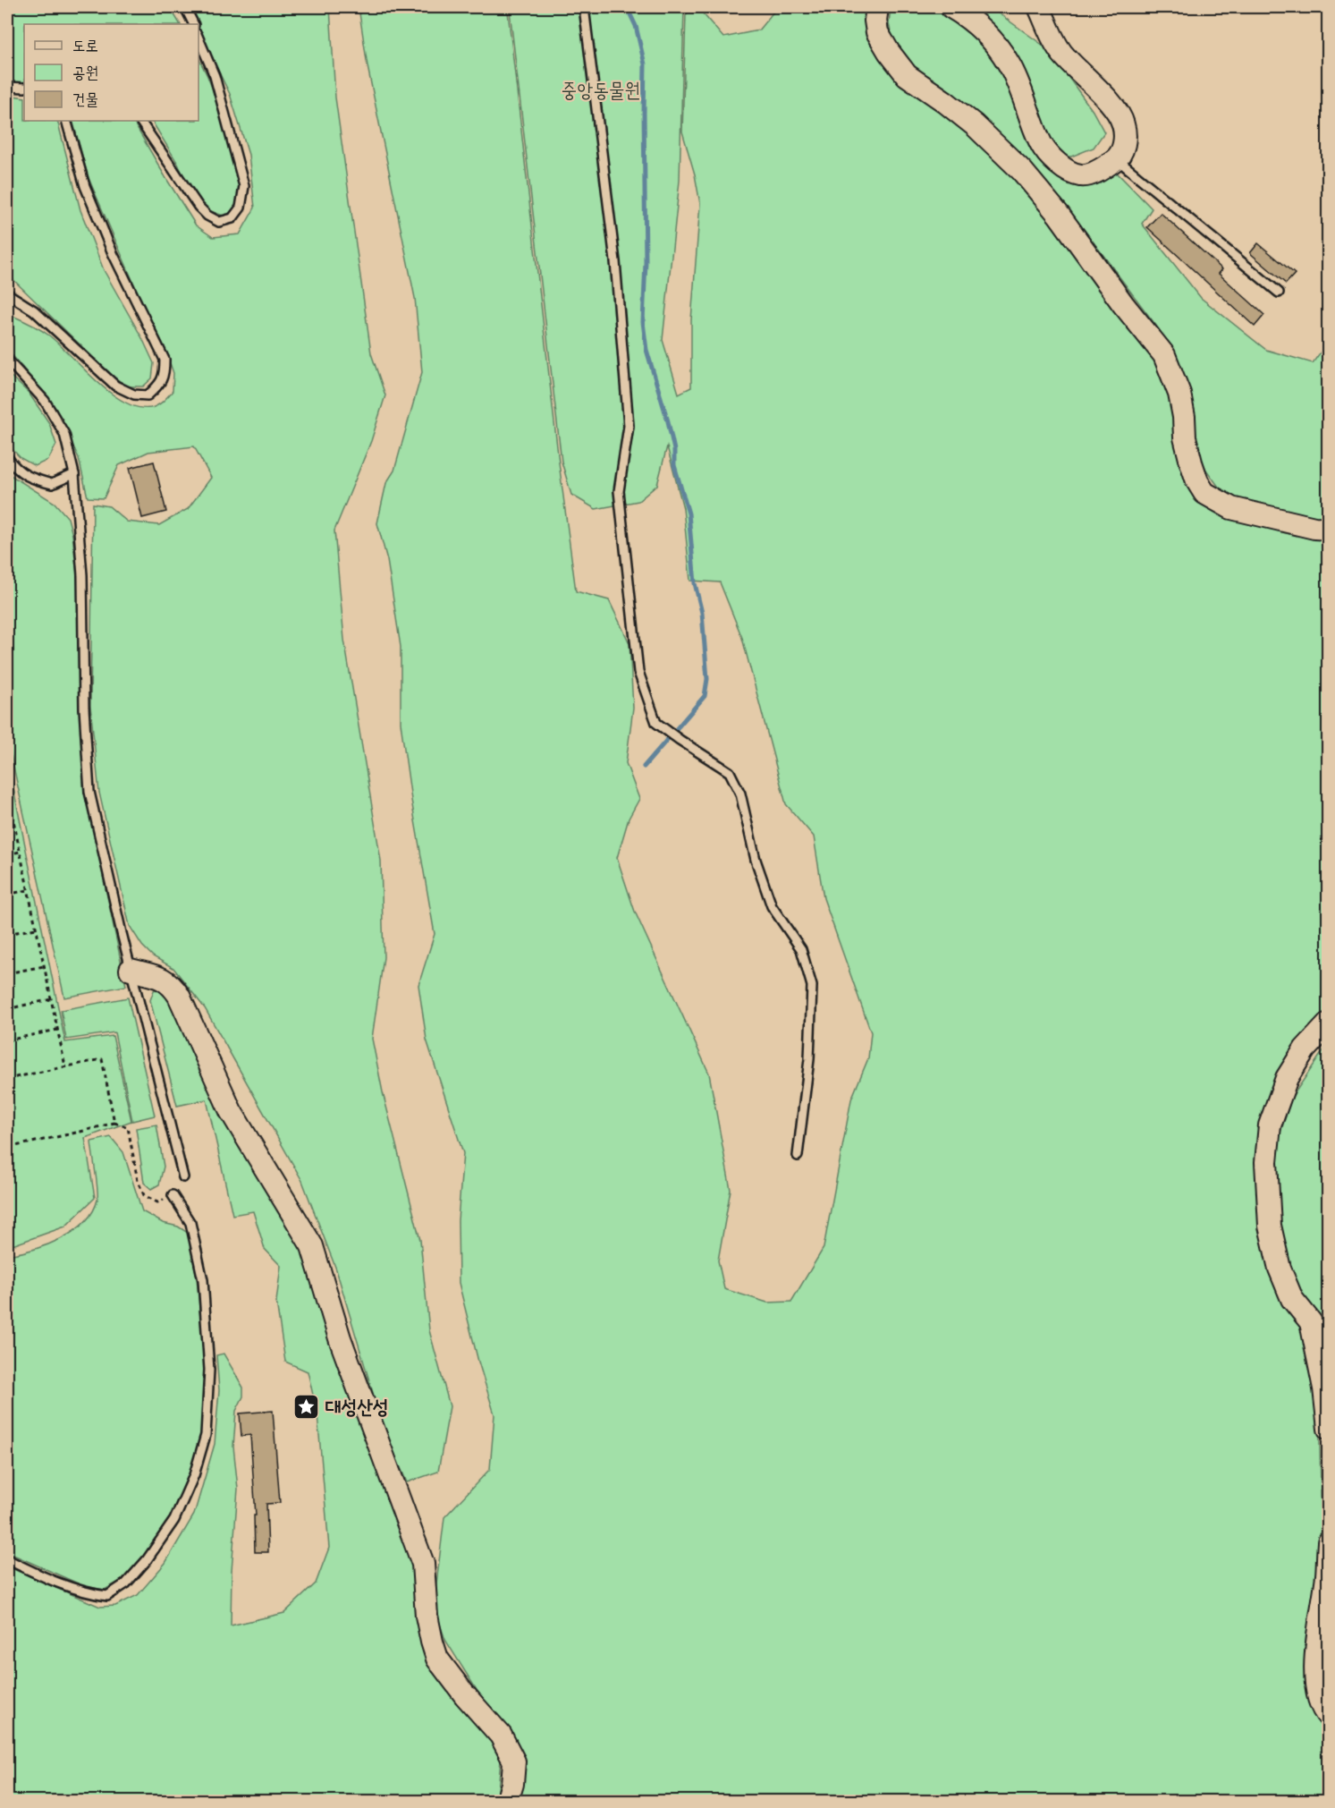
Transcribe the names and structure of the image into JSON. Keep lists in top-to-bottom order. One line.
{"parks":["중앙동물원"],"places":{"place":["대성산성"]},"legend":["도로","공원","건물"]}
